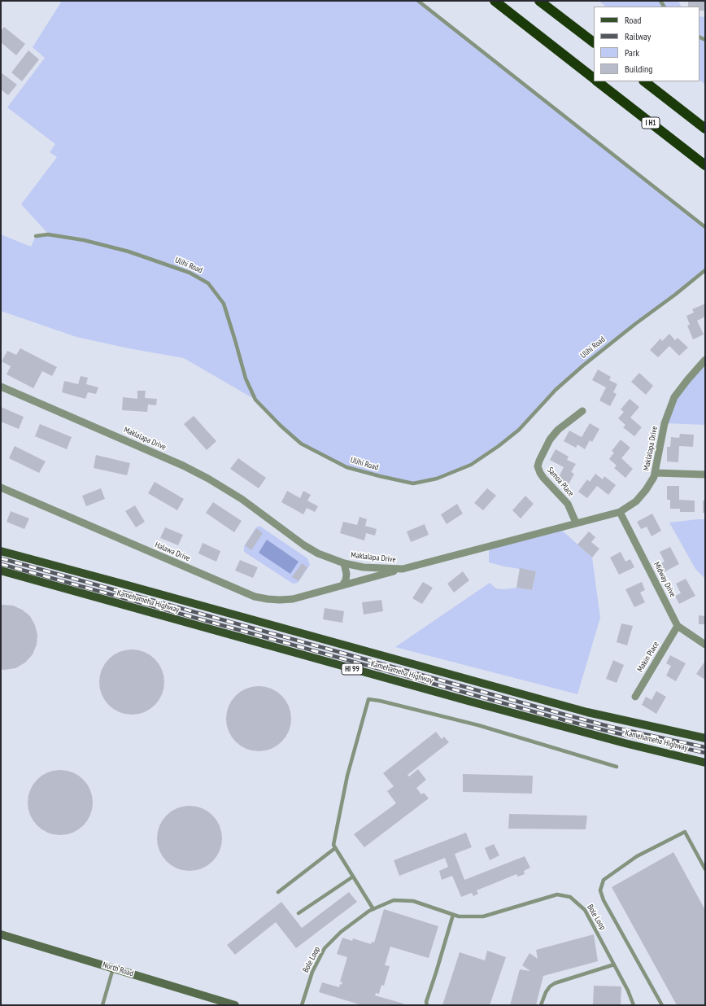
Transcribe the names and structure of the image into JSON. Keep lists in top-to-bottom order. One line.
{"streets":{"highway":["I H1"],"main road":["Kamehameha Highway","HI 99"],"street":["Maklalapa Drive","Samoa Place","Halawa Drive","Midway Drive","Makin Place","North Road"],"lane":["Ulihi Road","Bole Loop"]},"crossings":[["Maklalapa Drive","Samoa Place"],["Maklalapa Drive","Halawa Drive"],["Maklalapa Drive","Midway Drive"],["Midway Drive","Makin Place"]],"legend":["Road","Railway","Park","Building"]}
